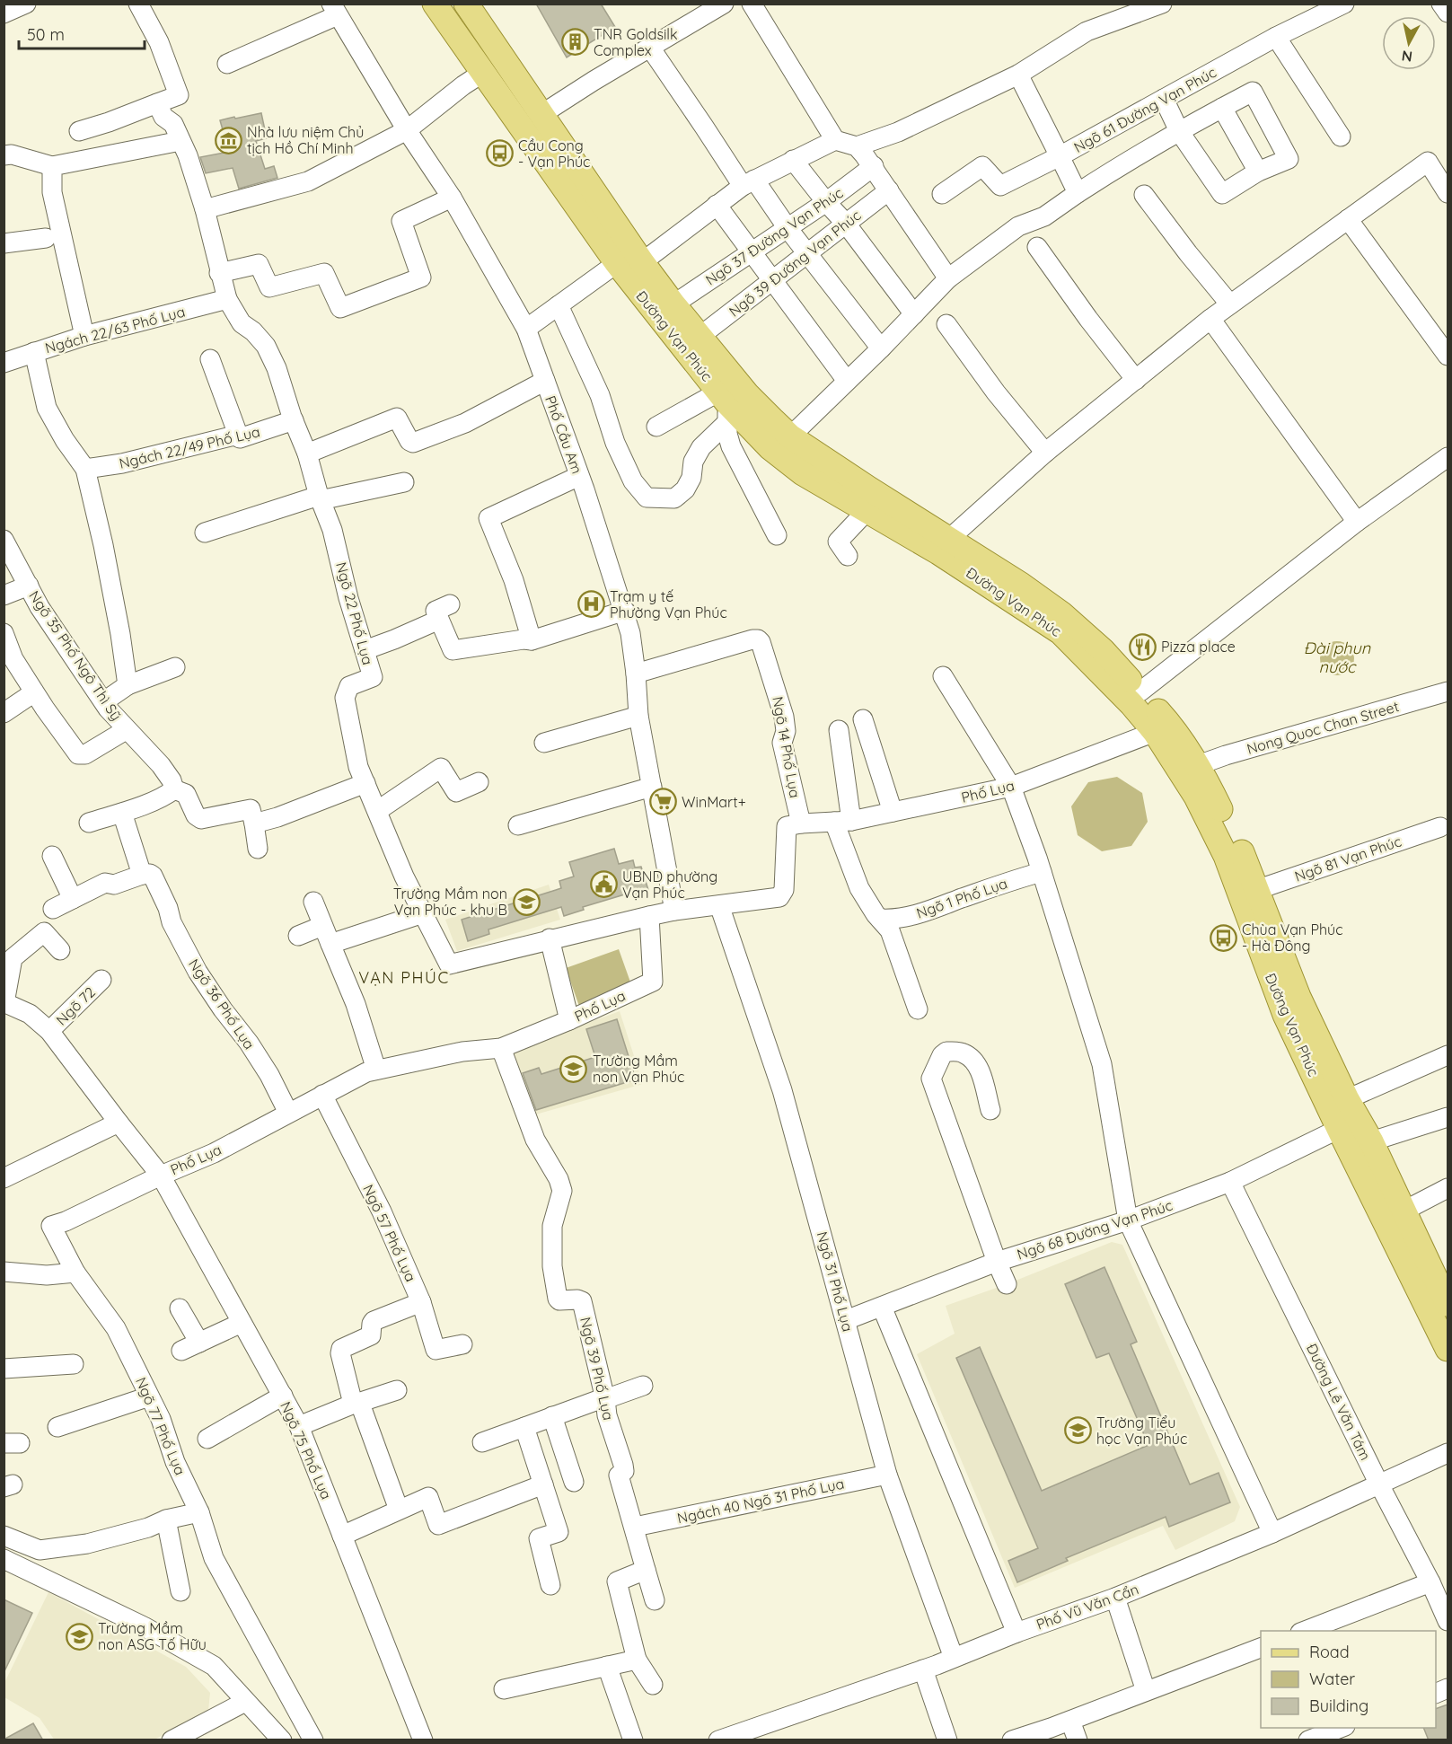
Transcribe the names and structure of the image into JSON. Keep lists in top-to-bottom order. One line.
{"streets":{"main road":["Đường Vạn Phúc"],"street":["Ngõ 61 Đường Vạn Phúc","Ngõ 37 Đường Vạn Phúc","Ngõ 39 Đường Vạn Phúc","Ngách 22/63 Phố Lụa","Phố Cầu Am","Ngách 22/49 Phố Lụa","Ngõ 22 Phố Lụa","Ngõ 35 Phố Ngô Thì Sỹ","Nong Quoc Chan Street","Ngõ 14 Phố Lụa","Phố Lụa","Ngõ 81 Vạn Phúc","Ngõ 1 Phố Lụa","Ngõ 36 Phố Lụa","Ngõ 72","Ngõ 68 Đường Vạn Phúc","Ngõ 57 Phố Lụa","Ngõ 31 Phố Lụa","Ngõ 39 Phố Lụa","Đường Lê Văn Tám","Ngõ 77 Phố Lụa","Ngõ 75 Phố Lụa","Ngách 40 Ngõ 31 Phố Lụa","Phố Vũ Văn Cẩn"]},"crossings":[["Ngõ 37 Đường Vạn Phúc","Đường Vạn Phúc"],["Ngõ 39 Đường Vạn Phúc","Đường Vạn Phúc"],["Ngách 22/63 Phố Lụa","Ngõ 22 Phố Lụa"],["Đường Vạn Phúc","Nong Quoc Chan Street"],["Đường Vạn Phúc","Phố Lụa"],["Đường Vạn Phúc","Ngõ 81 Vạn Phúc"],["Đường Vạn Phúc","Ngõ 68 Đường Vạn Phúc"],["Phố Cầu Am","Ngõ 14 Phố Lụa"],["Ngách 22/49 Phố Lụa","Ngõ 22 Phố Lụa"],["Ngõ 22 Phố Lụa","Phố Lụa"],["Ngõ 14 Phố Lụa","Phố Lụa"],["Phố Lụa","Ngõ 36 Phố Lụa"],["Phố Lụa","Ngõ 72"],["Phố Lụa","Ngõ 57 Phố Lụa"],["Phố Lụa","Ngõ 39 Phố Lụa"],["Phố Lụa","Ngõ 77 Phố Lụa"],["Phố Lụa","Ngõ 75 Phố Lụa"],["Ngõ 68 Đường Vạn Phúc","Ngõ 31 Phố Lụa"],["Ngõ 68 Đường Vạn Phúc","Đường Lê Văn Tám"],["Ngõ 31 Phố Lụa","Ngách 40 Ngõ 31 Phố Lụa"],["Ngõ 31 Phố Lụa","Phố Vũ Văn Cẩn"],["Ngõ 39 Phố Lụa","Ngách 40 Ngõ 31 Phố Lụa"],["Đường Lê Văn Tám","Phố Vũ Văn Cẩn"],["Ngõ 77 Phố Lụa","Ngõ 75 Phố Lụa"]],"districts":["VẠN PHÚC"],"water":["Đài phun nước"],"places":{"building":["TNR Goldsilk Complex"],"museum":["Nhà lưu niệm Chủ tịch Hồ Chí Minh"],"bus stop":["Cầu Cong - Vạn Phúc","Chùa Vạn Phúc - Hà Đông"],"hospital":["Trạm y tế Phường Vạn Phúc"],"restaurant":["Pizza place"],"supermarket":["WinMart+"],"public building":["UBND phường Vạn Phúc"],"school or university":["Trường Mầm non Vạn Phúc - khu B","Trường Mầm non Vạn Phúc","Trường Tiểu học Vạn Phúc","Trường Mầm non ASG Tố Hữu"]},"legend":["Road","Water","Building"],"scale_bar":"50 m","north":"bottom"}
